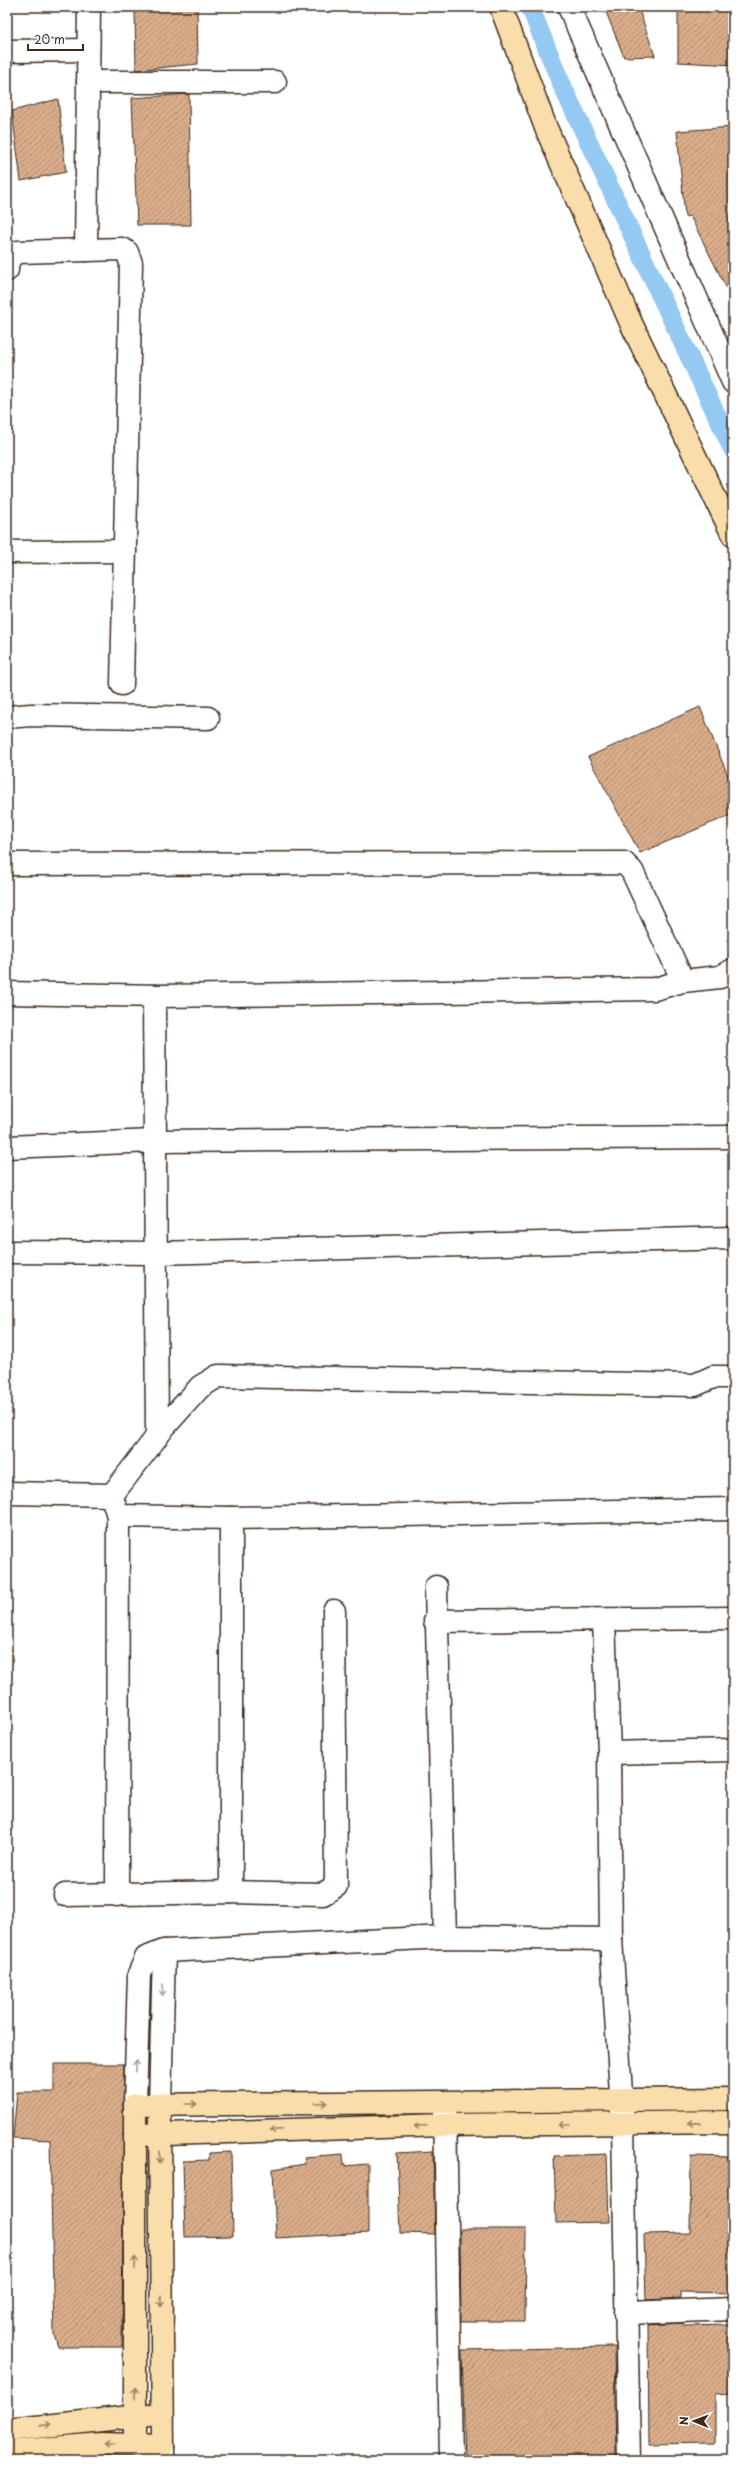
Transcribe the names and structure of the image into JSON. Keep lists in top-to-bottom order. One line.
{"scale_bar":"20 m","north":"left"}
